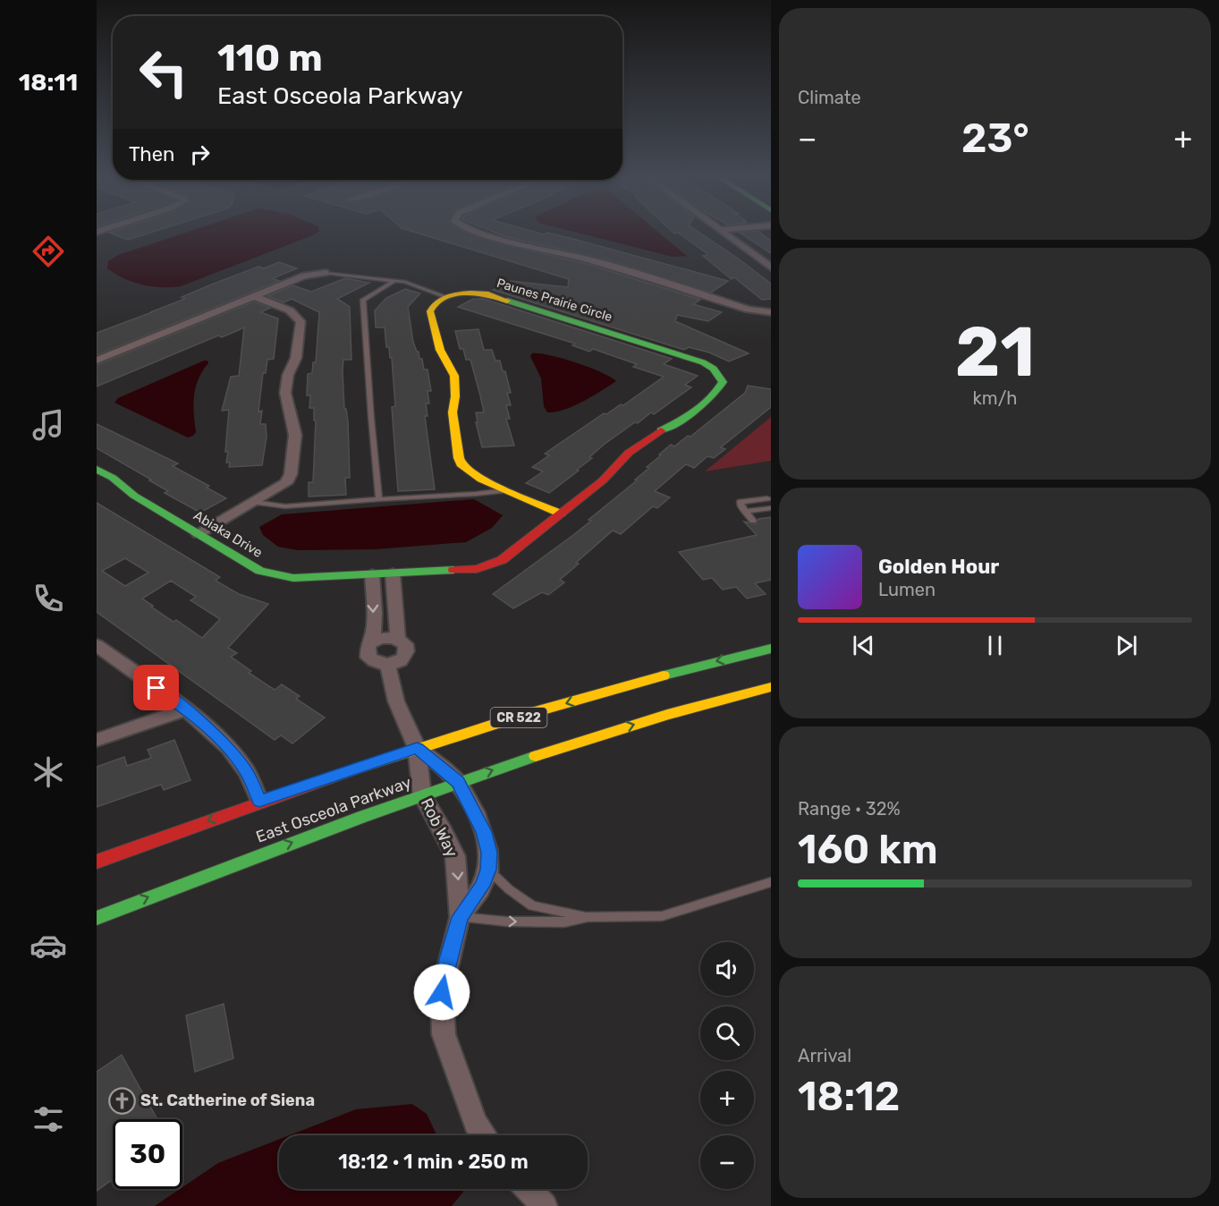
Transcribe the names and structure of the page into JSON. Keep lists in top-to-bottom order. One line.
{"streets":{"street":["Paunes Prairie Circle","Abiaka Drive","CR 522","East Osceola Parkway","Rob Way"]},"crossings":[["Paunes Prairie Circle","Abiaka Drive"],["CR 522","Rob Way"],["East Osceola Parkway","Rob Way"]],"places":{"church":["St. Catherine of Siena"]},"page":{"tabs":"18:11","tile":["Climate",["21","km/h"],["Range · 32%","160 km"],["Arrival","18:12"]],"turn":["110 m","East Osceola Parkway"],"heat":["−","23°","+"],"then":"Then","song":["Golden Hour","Lumen"],"map_buttons":["+","−"],"limit":"30","trip":"18:12 · 1 min · 250 m"}}
